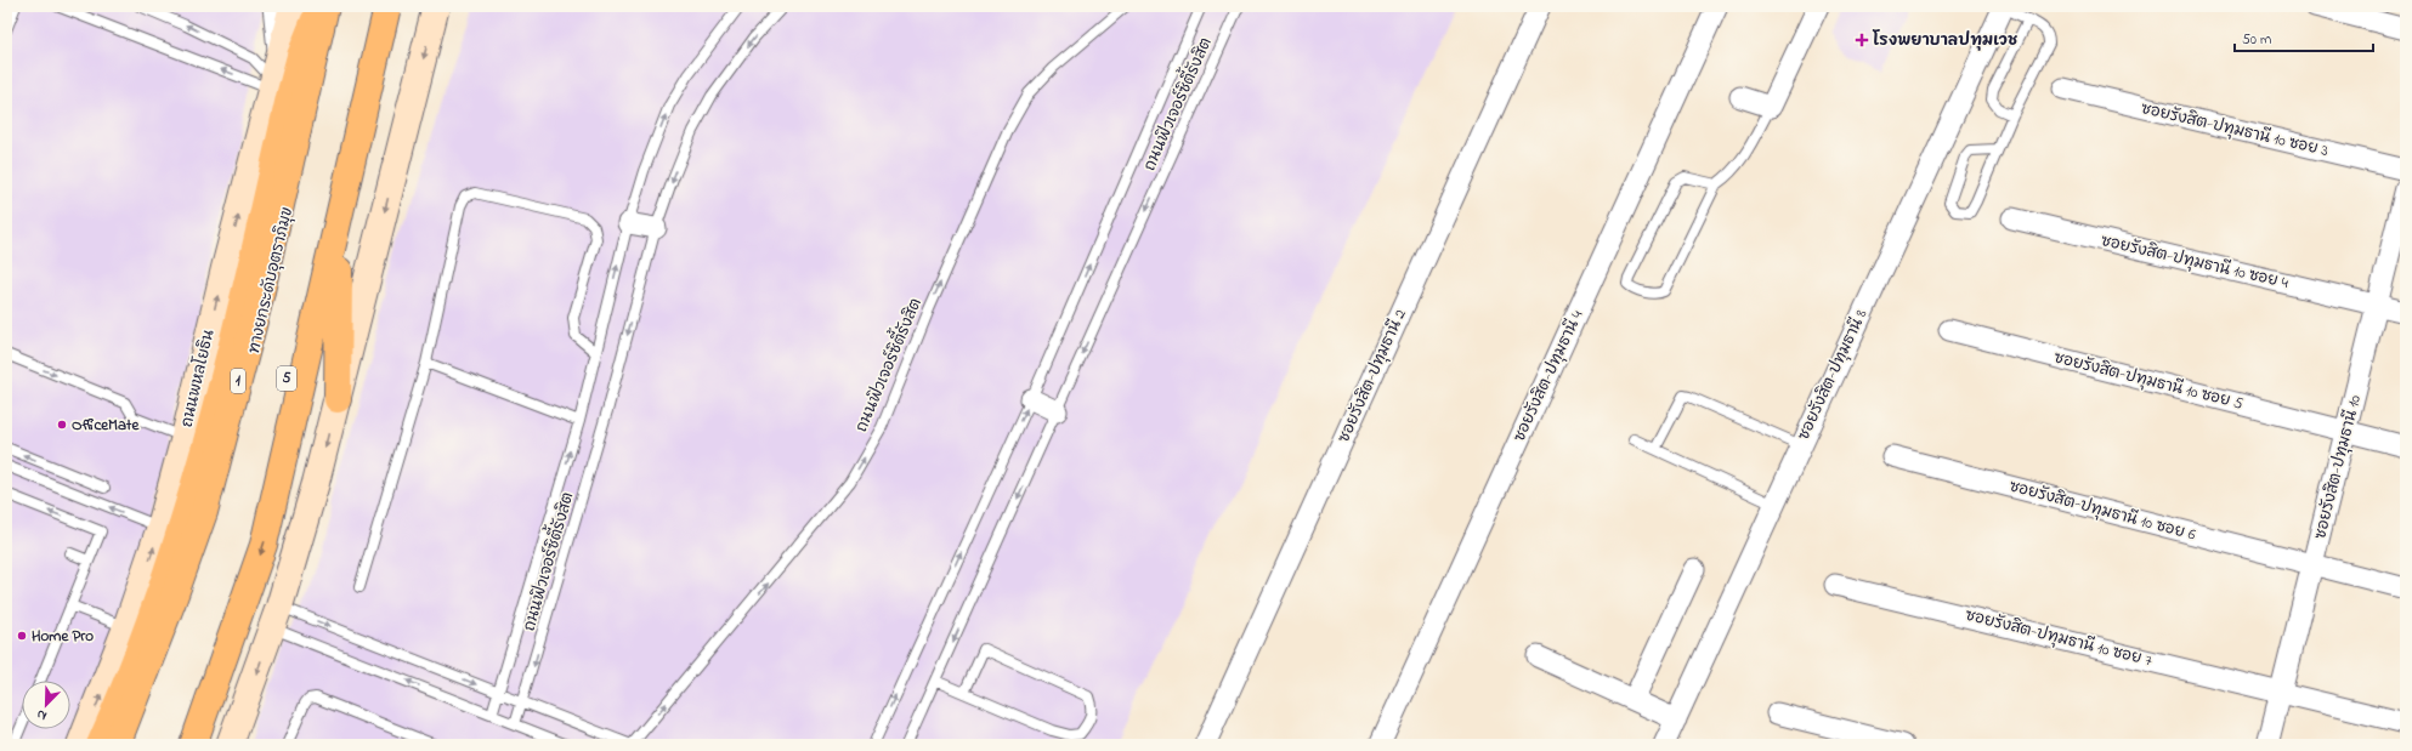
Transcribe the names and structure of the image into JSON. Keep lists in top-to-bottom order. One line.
{"streets":{"main road":["ทางยกระดับอุตราภิมุข","ถนนพหลโยธิน","5","1"],"street":["ซอยรังสิต-ปทุมธานี 10 ซอย 3","ซอยรังสิต-ปทุมธานี 10 ซอย 4","ซอยรังสิต-ปทุมธานี 8","ซอยรังสิต-ปทุมธานี 2","ซอยรังสิต-ปทุมธานี 4","ซอยรังสิต-ปทุมธานี 10 ซอย 5","ซอยรังสิต-ปทุมธานี 10","ซอยรังสิต-ปทุมธานี 10 ซอย 6","ซอยรังสิต-ปทุมธานี 10 ซอย 7"],"lane":["ถนนฟิวเจอร์ซิตี้รังสิต"]},"crossings":[["ซอยรังสิต-ปทุมธานี 10 ซอย 4","ซอยรังสิต-ปทุมธานี 10"],["ซอยรังสิต-ปทุมธานี 10 ซอย 5","ซอยรังสิต-ปทุมธานี 10"],["ซอยรังสิต-ปทุมธานี 10","ซอยรังสิต-ปทุมธานี 10 ซอย 6"],["ซอยรังสิต-ปทุมธานี 10","ซอยรังสิต-ปทุมธานี 10 ซอย 7"]],"places":{"health":["โรงพยาบาลปทุมเวช"],"other":["OfficeMate","Home Pro"]},"scale_bar":"50 m","north":"bottom left"}
